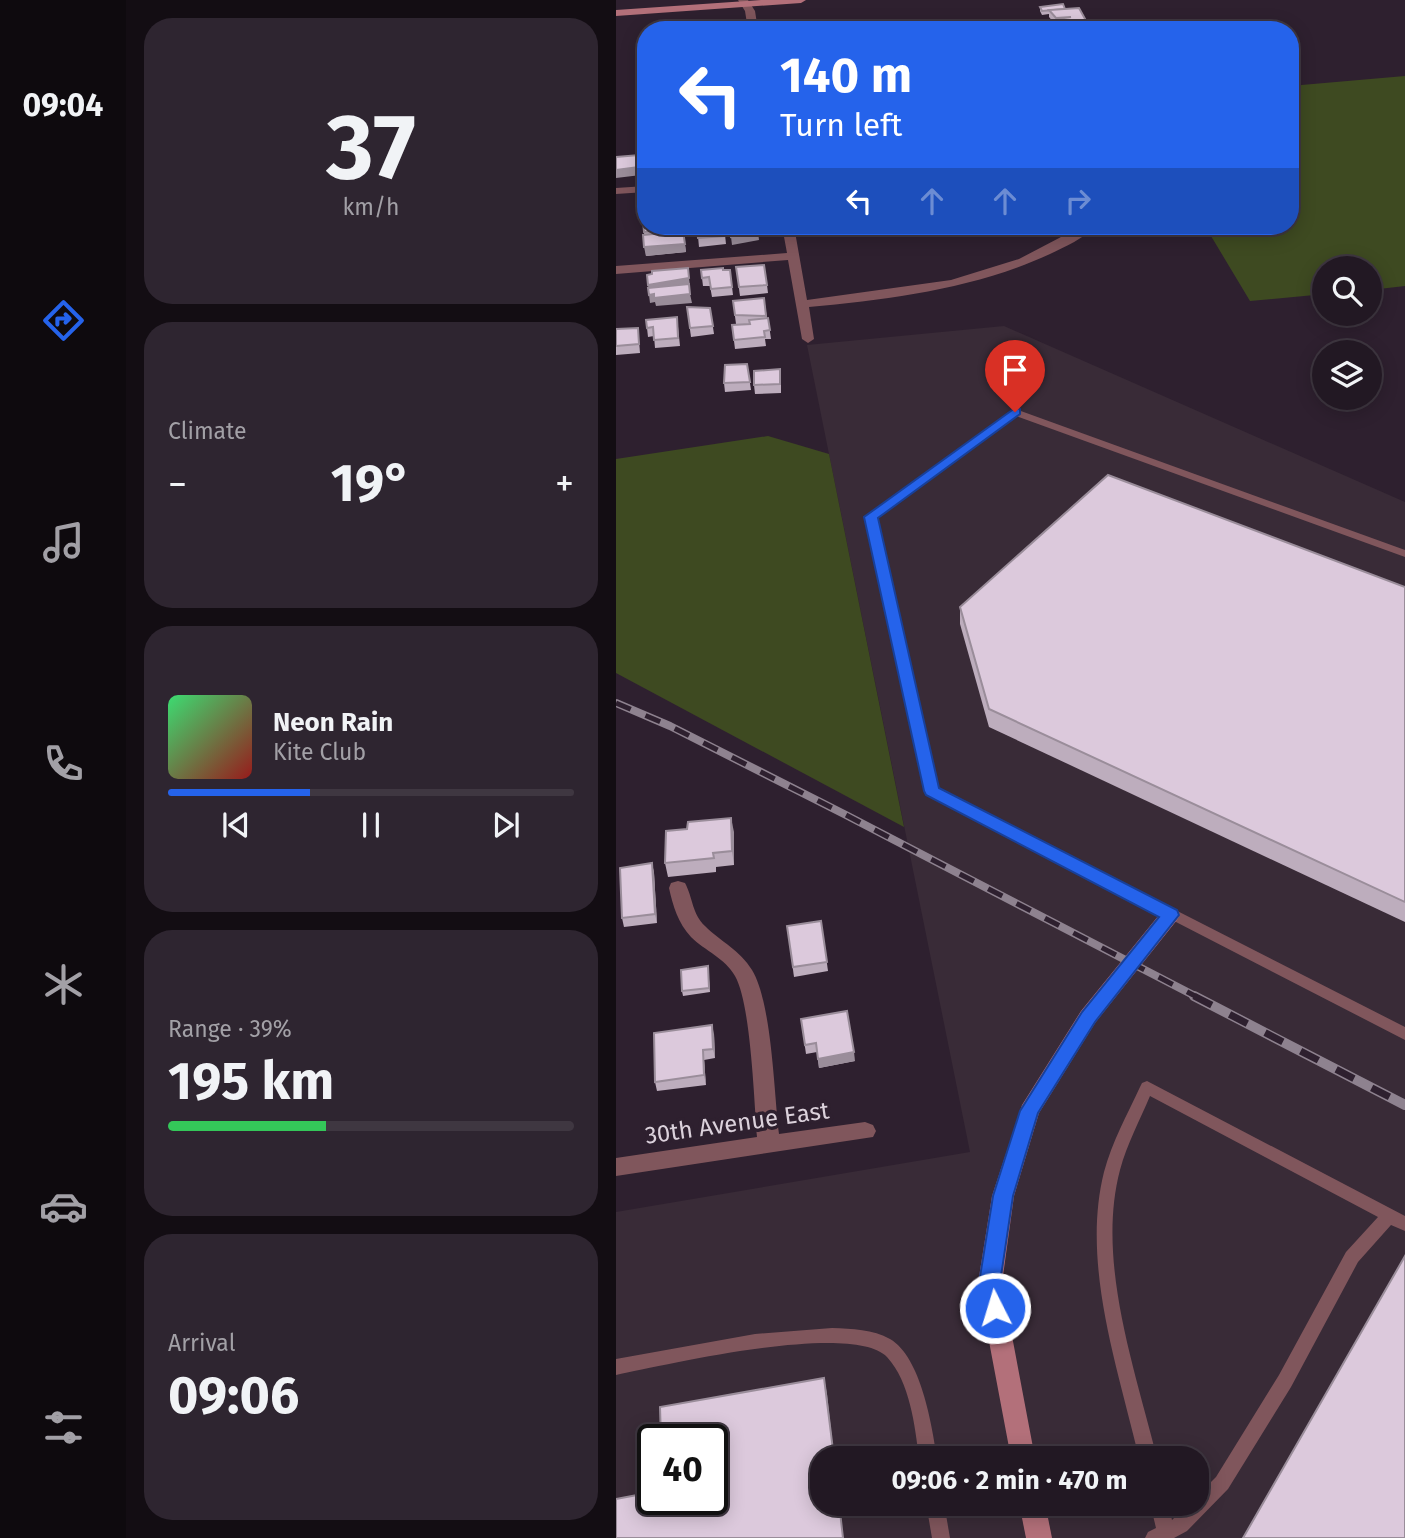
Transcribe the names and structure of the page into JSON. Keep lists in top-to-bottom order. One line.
{"streets":{"street":["30th Avenue East"]},"page":{"tabs":"09:04","tile":[["37","km/h"],"Climate",["Range · 39%","195 km"],["Arrival","09:06"]],"turn":["140 m","Turn left"],"heat":["−","19°","+"],"song":["Neon Rain","Kite Club"],"limit":"40","trip":"09:06 · 2 min · 470 m"}}
